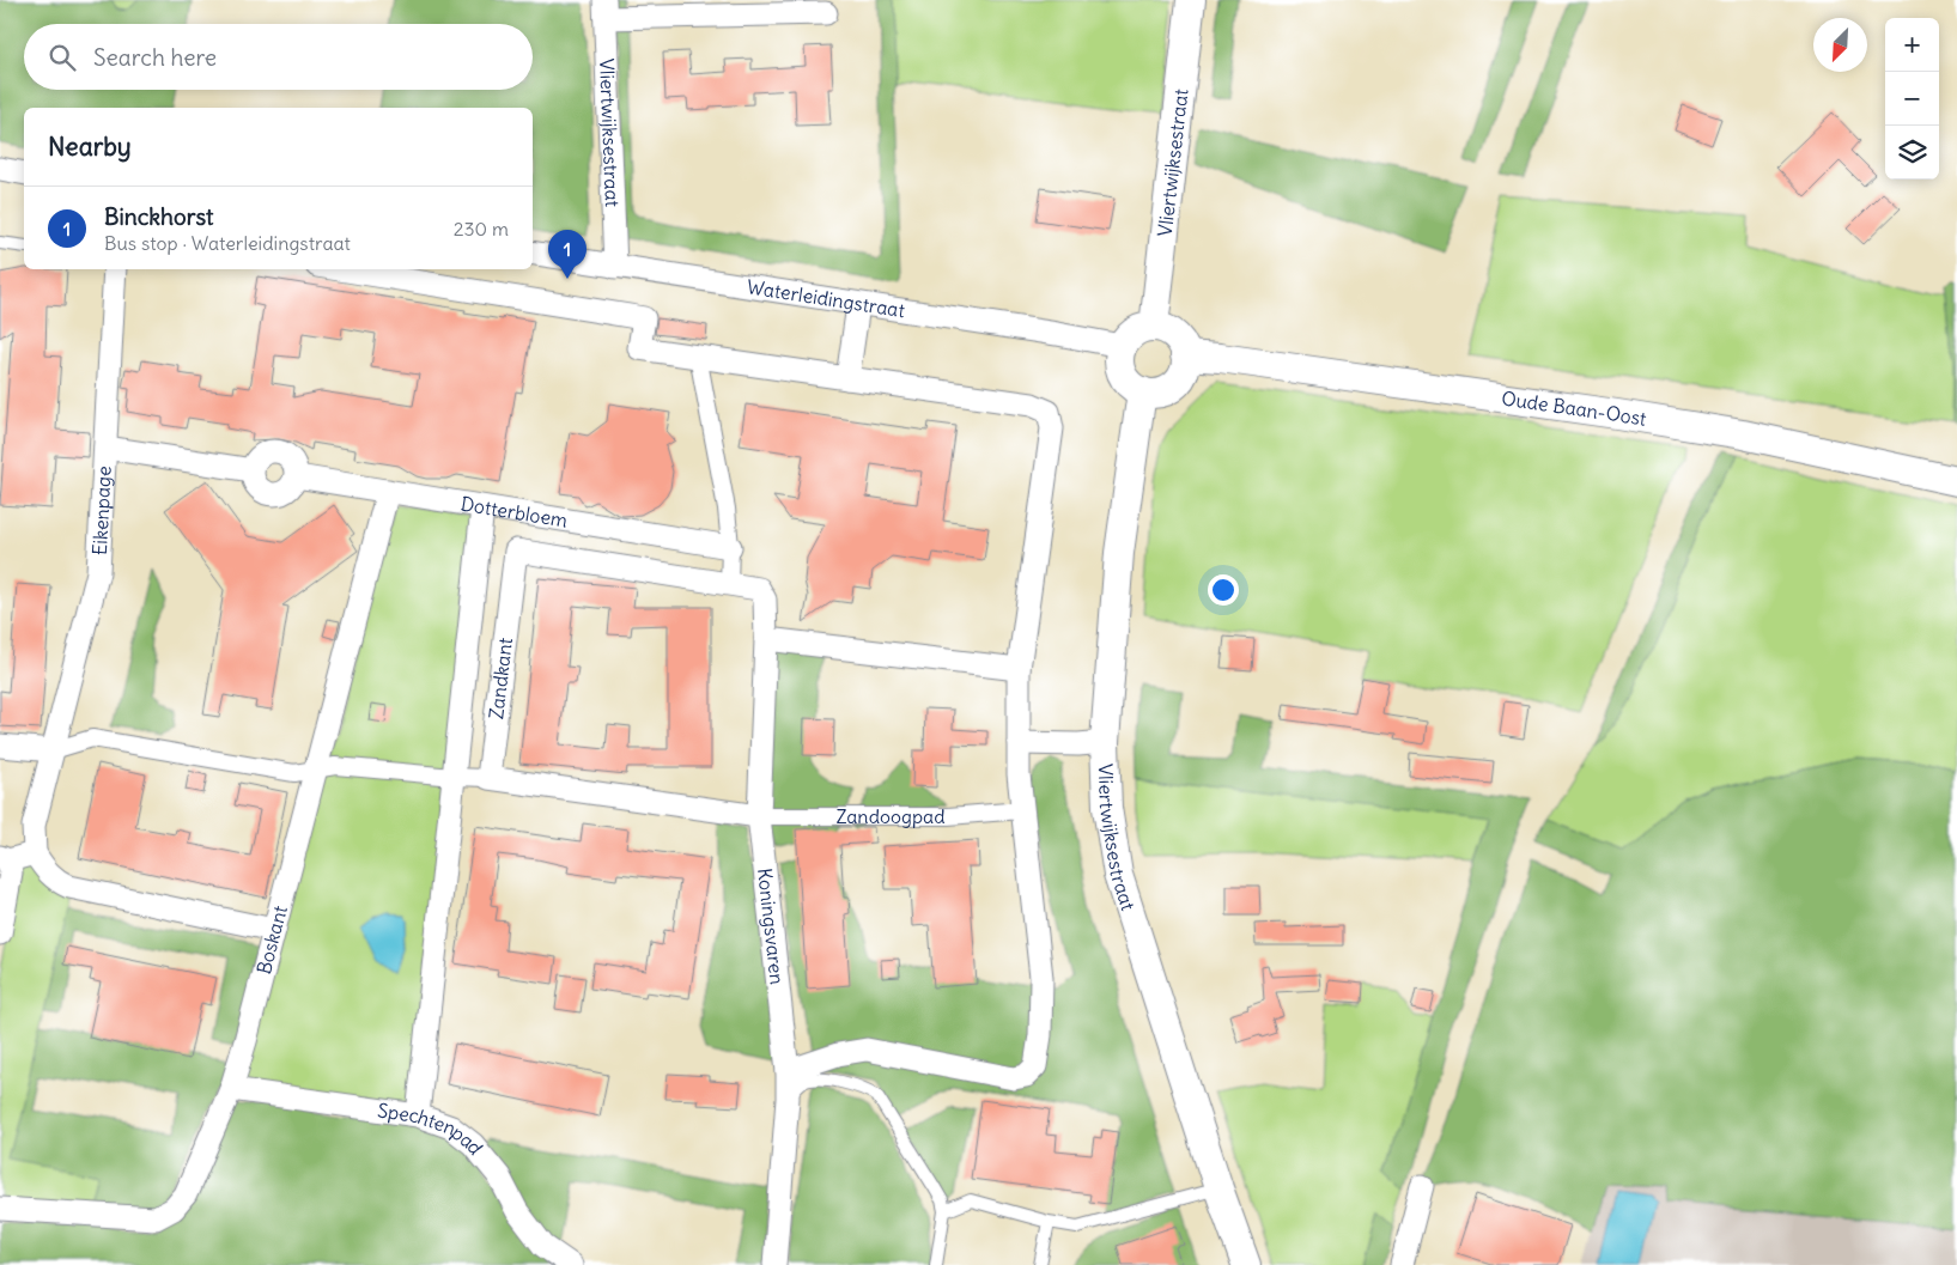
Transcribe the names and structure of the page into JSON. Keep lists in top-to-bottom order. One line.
{"streets":{"street":["Vliertwijksestraat","Waterleidingstraat","Oude Baan-Oost","Eikenpage","Dotterbloem","Zandkant","Zandoogpad","Koningsvaren","Boskant","Spechtenpad"]},"crossings":[["Vliertwijksestraat","Waterleidingstraat"],["Vliertwijksestraat","Oude Baan-Oost"],["Waterleidingstraat","Oude Baan-Oost"],["Dotterbloem","Zandkant"],["Dotterbloem","Boskant"],["Zandkant","Koningsvaren"],["Zandkant","Spechtenpad"],["Zandoogpad","Koningsvaren"],["Boskant","Spechtenpad"]],"north":"bottom left","page":{"map_buttons":["+","−"],"search":"Search here","heading":"Nearby","list":[{"mark":"1","name":"Binckhorst","note":"Bus stop · Waterleidingstraat","value":"230 m"}],"pins":"1"}}
